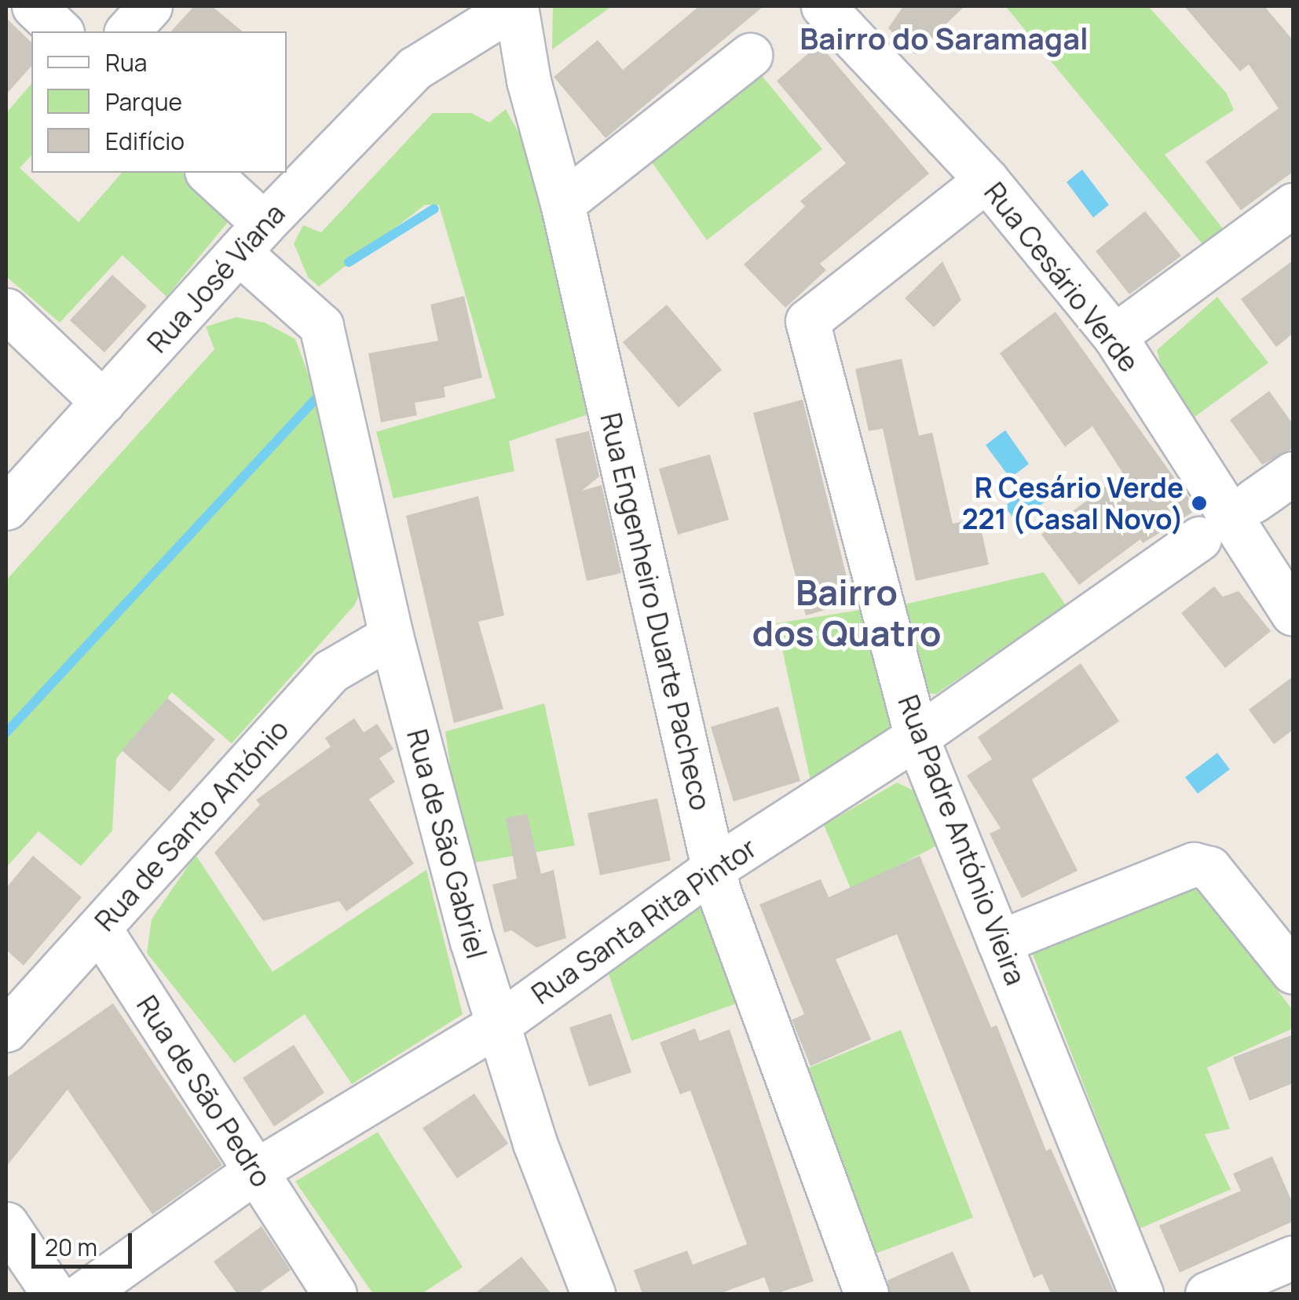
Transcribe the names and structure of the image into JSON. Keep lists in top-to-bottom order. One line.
{"streets":{"street":["Rua Cesário Verde","Rua José Viana","Rua Engenheiro Duarte Pacheco","Rua de Santo António","Rua Padre António Vieira","Rua de São Gabriel","Rua Santa Rita Pintor","Rua de São Pedro"]},"crossings":[["Rua Cesário Verde","Rua Padre António Vieira"],["Rua Cesário Verde","Rua Santa Rita Pintor"],["Rua José Viana","Rua Engenheiro Duarte Pacheco"],["Rua José Viana","Rua de São Gabriel"],["Rua Engenheiro Duarte Pacheco","Rua Santa Rita Pintor"],["Rua de Santo António","Rua de São Gabriel"],["Rua de Santo António","Rua de São Pedro"],["Rua Padre António Vieira","Rua Santa Rita Pintor"],["Rua de São Gabriel","Rua Santa Rita Pintor"],["Rua Santa Rita Pintor","Rua de São Pedro"]],"districts":["Bairro do Saramagal","Bairro dos Quatro"],"places":["R Cesário Verde 221 (Casal Novo)"],"legend":["Rua","Parque","Edifício"],"scale_bar":"20 m"}
